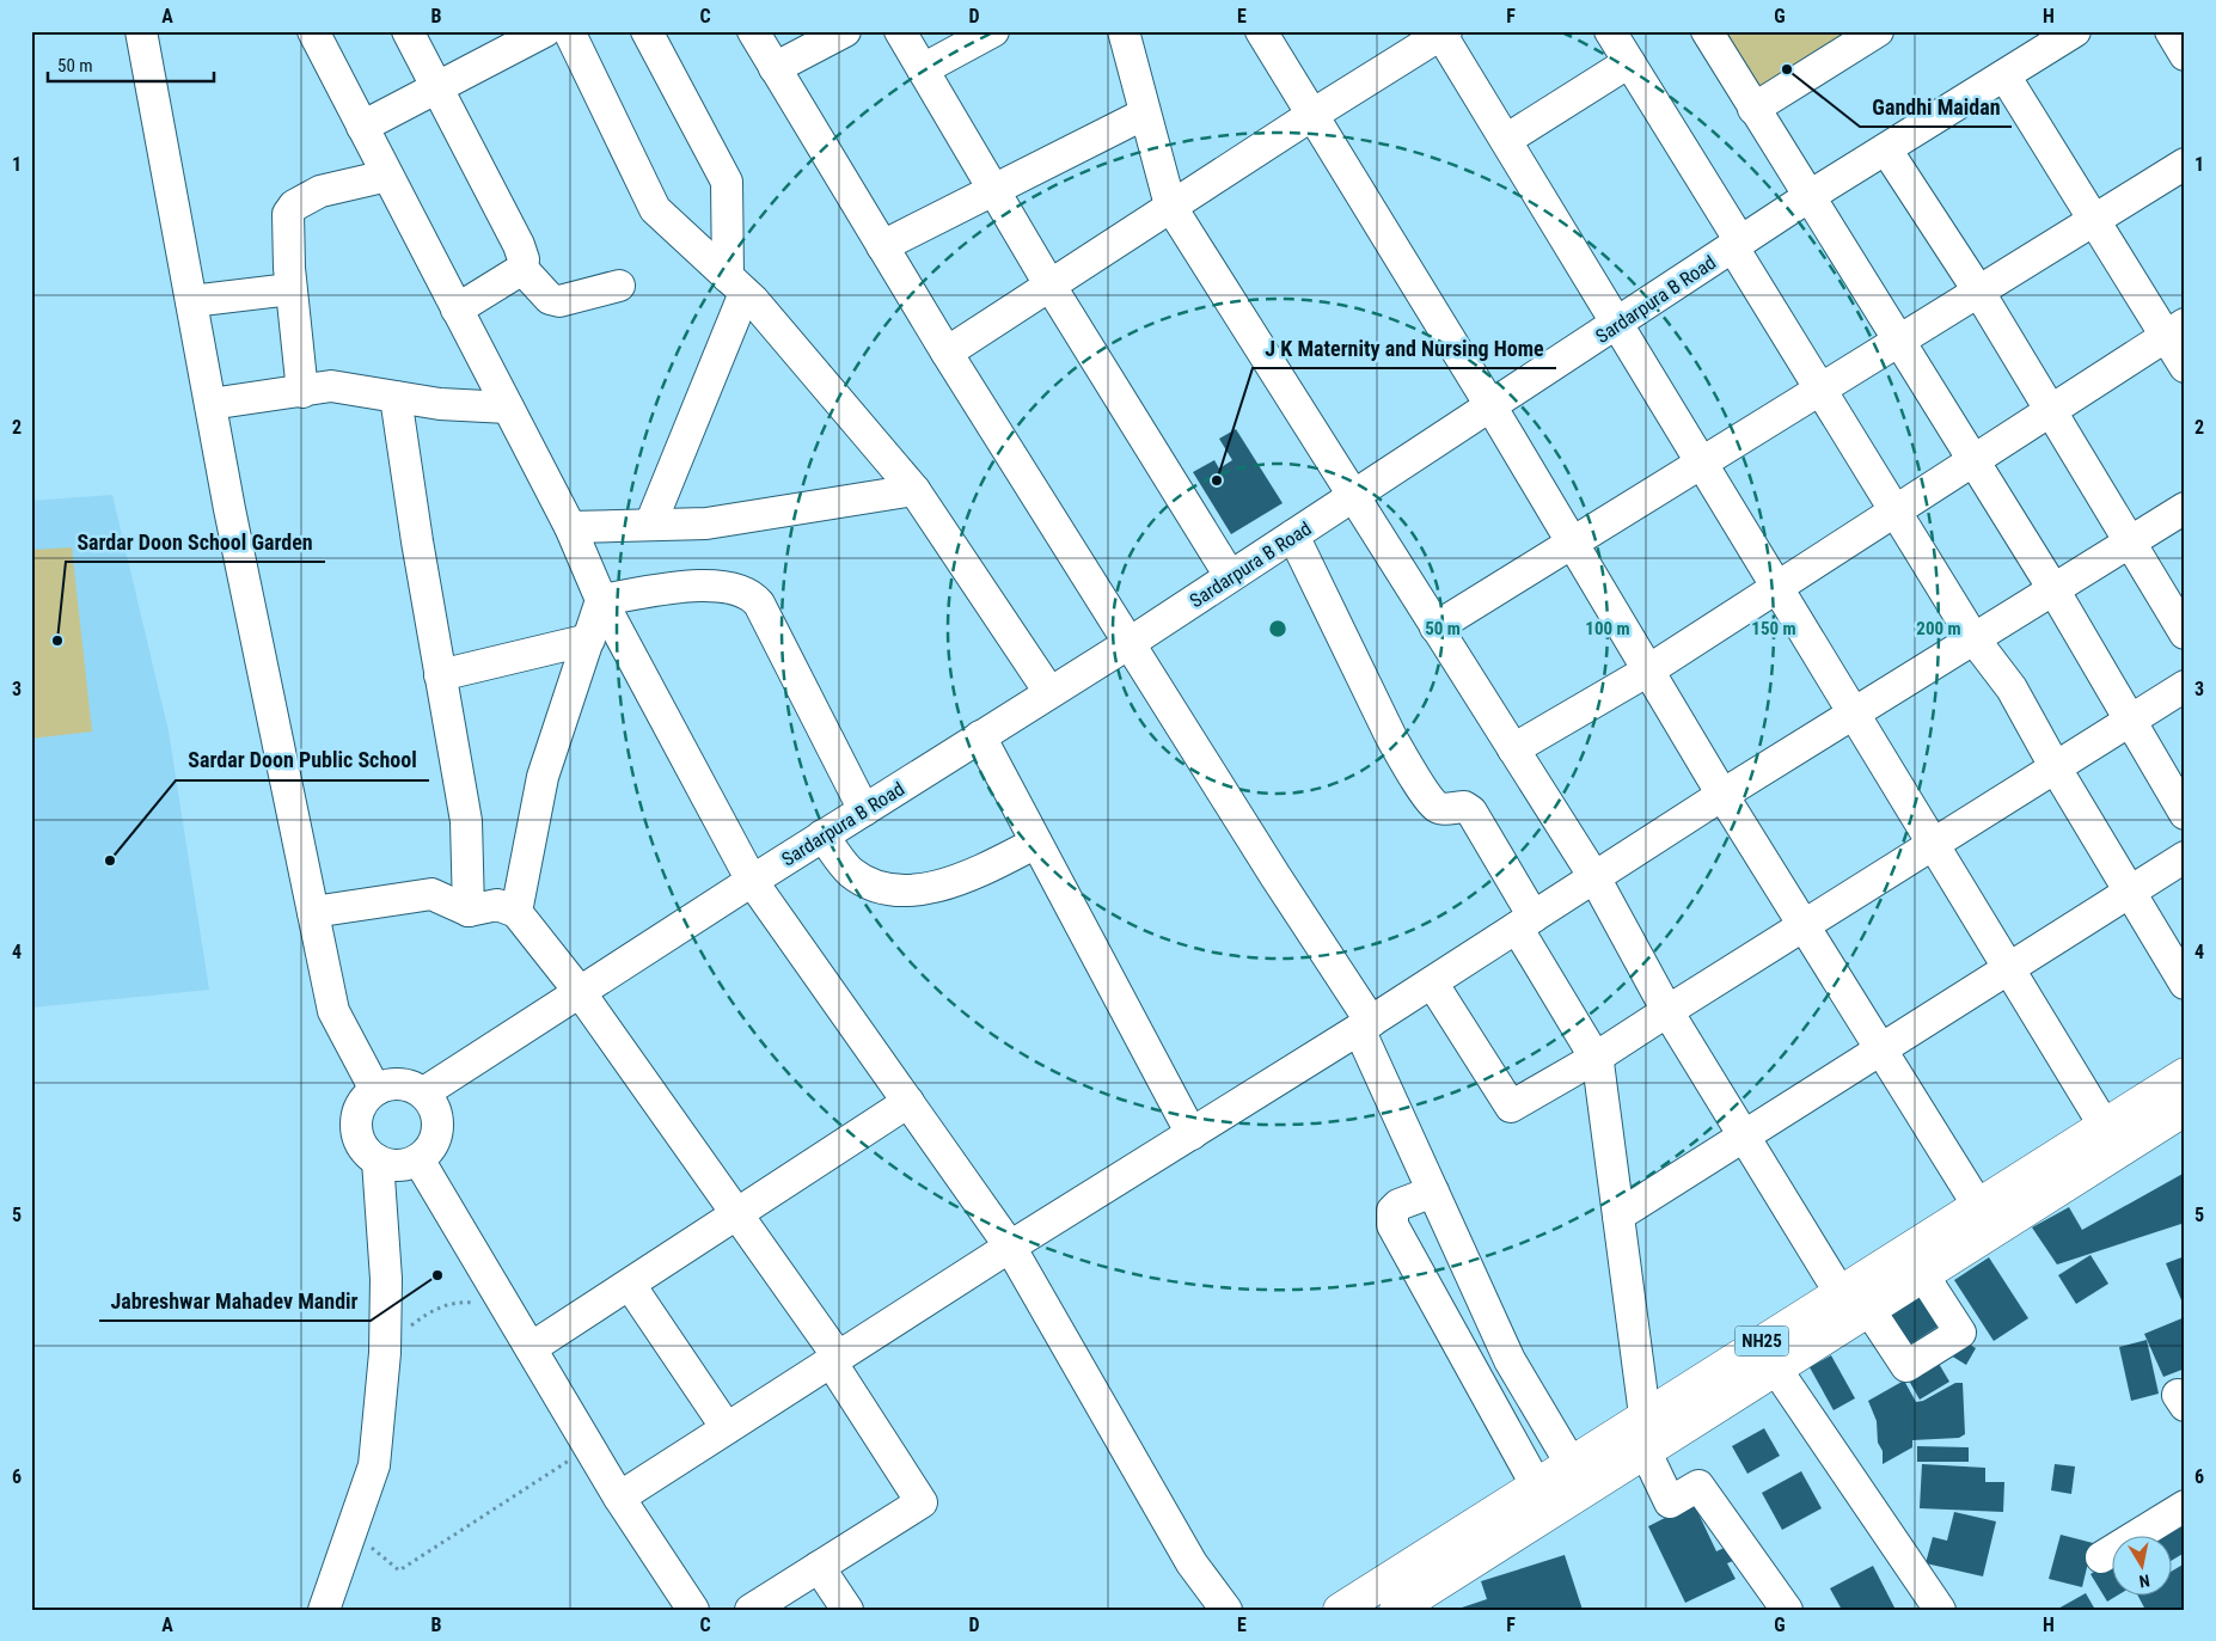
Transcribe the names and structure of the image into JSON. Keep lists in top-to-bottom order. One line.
{"streets":{"main road":["NH25"],"street":["Sardarpura B Road"]},"places":["Gandhi Maidan","J K Maternity and Nursing Home","Sardar Doon School Garden","Sardar Doon Public School","Jabreshwar Mahadev Mandir"],"scale_bar":"50 m","north":"bottom","grid":{"columns":["A","B","C","D","E","F","G","H"],"rows":["1","2","3","4","5","6"]},"rings":["50 m","100 m","150 m","200 m"]}
